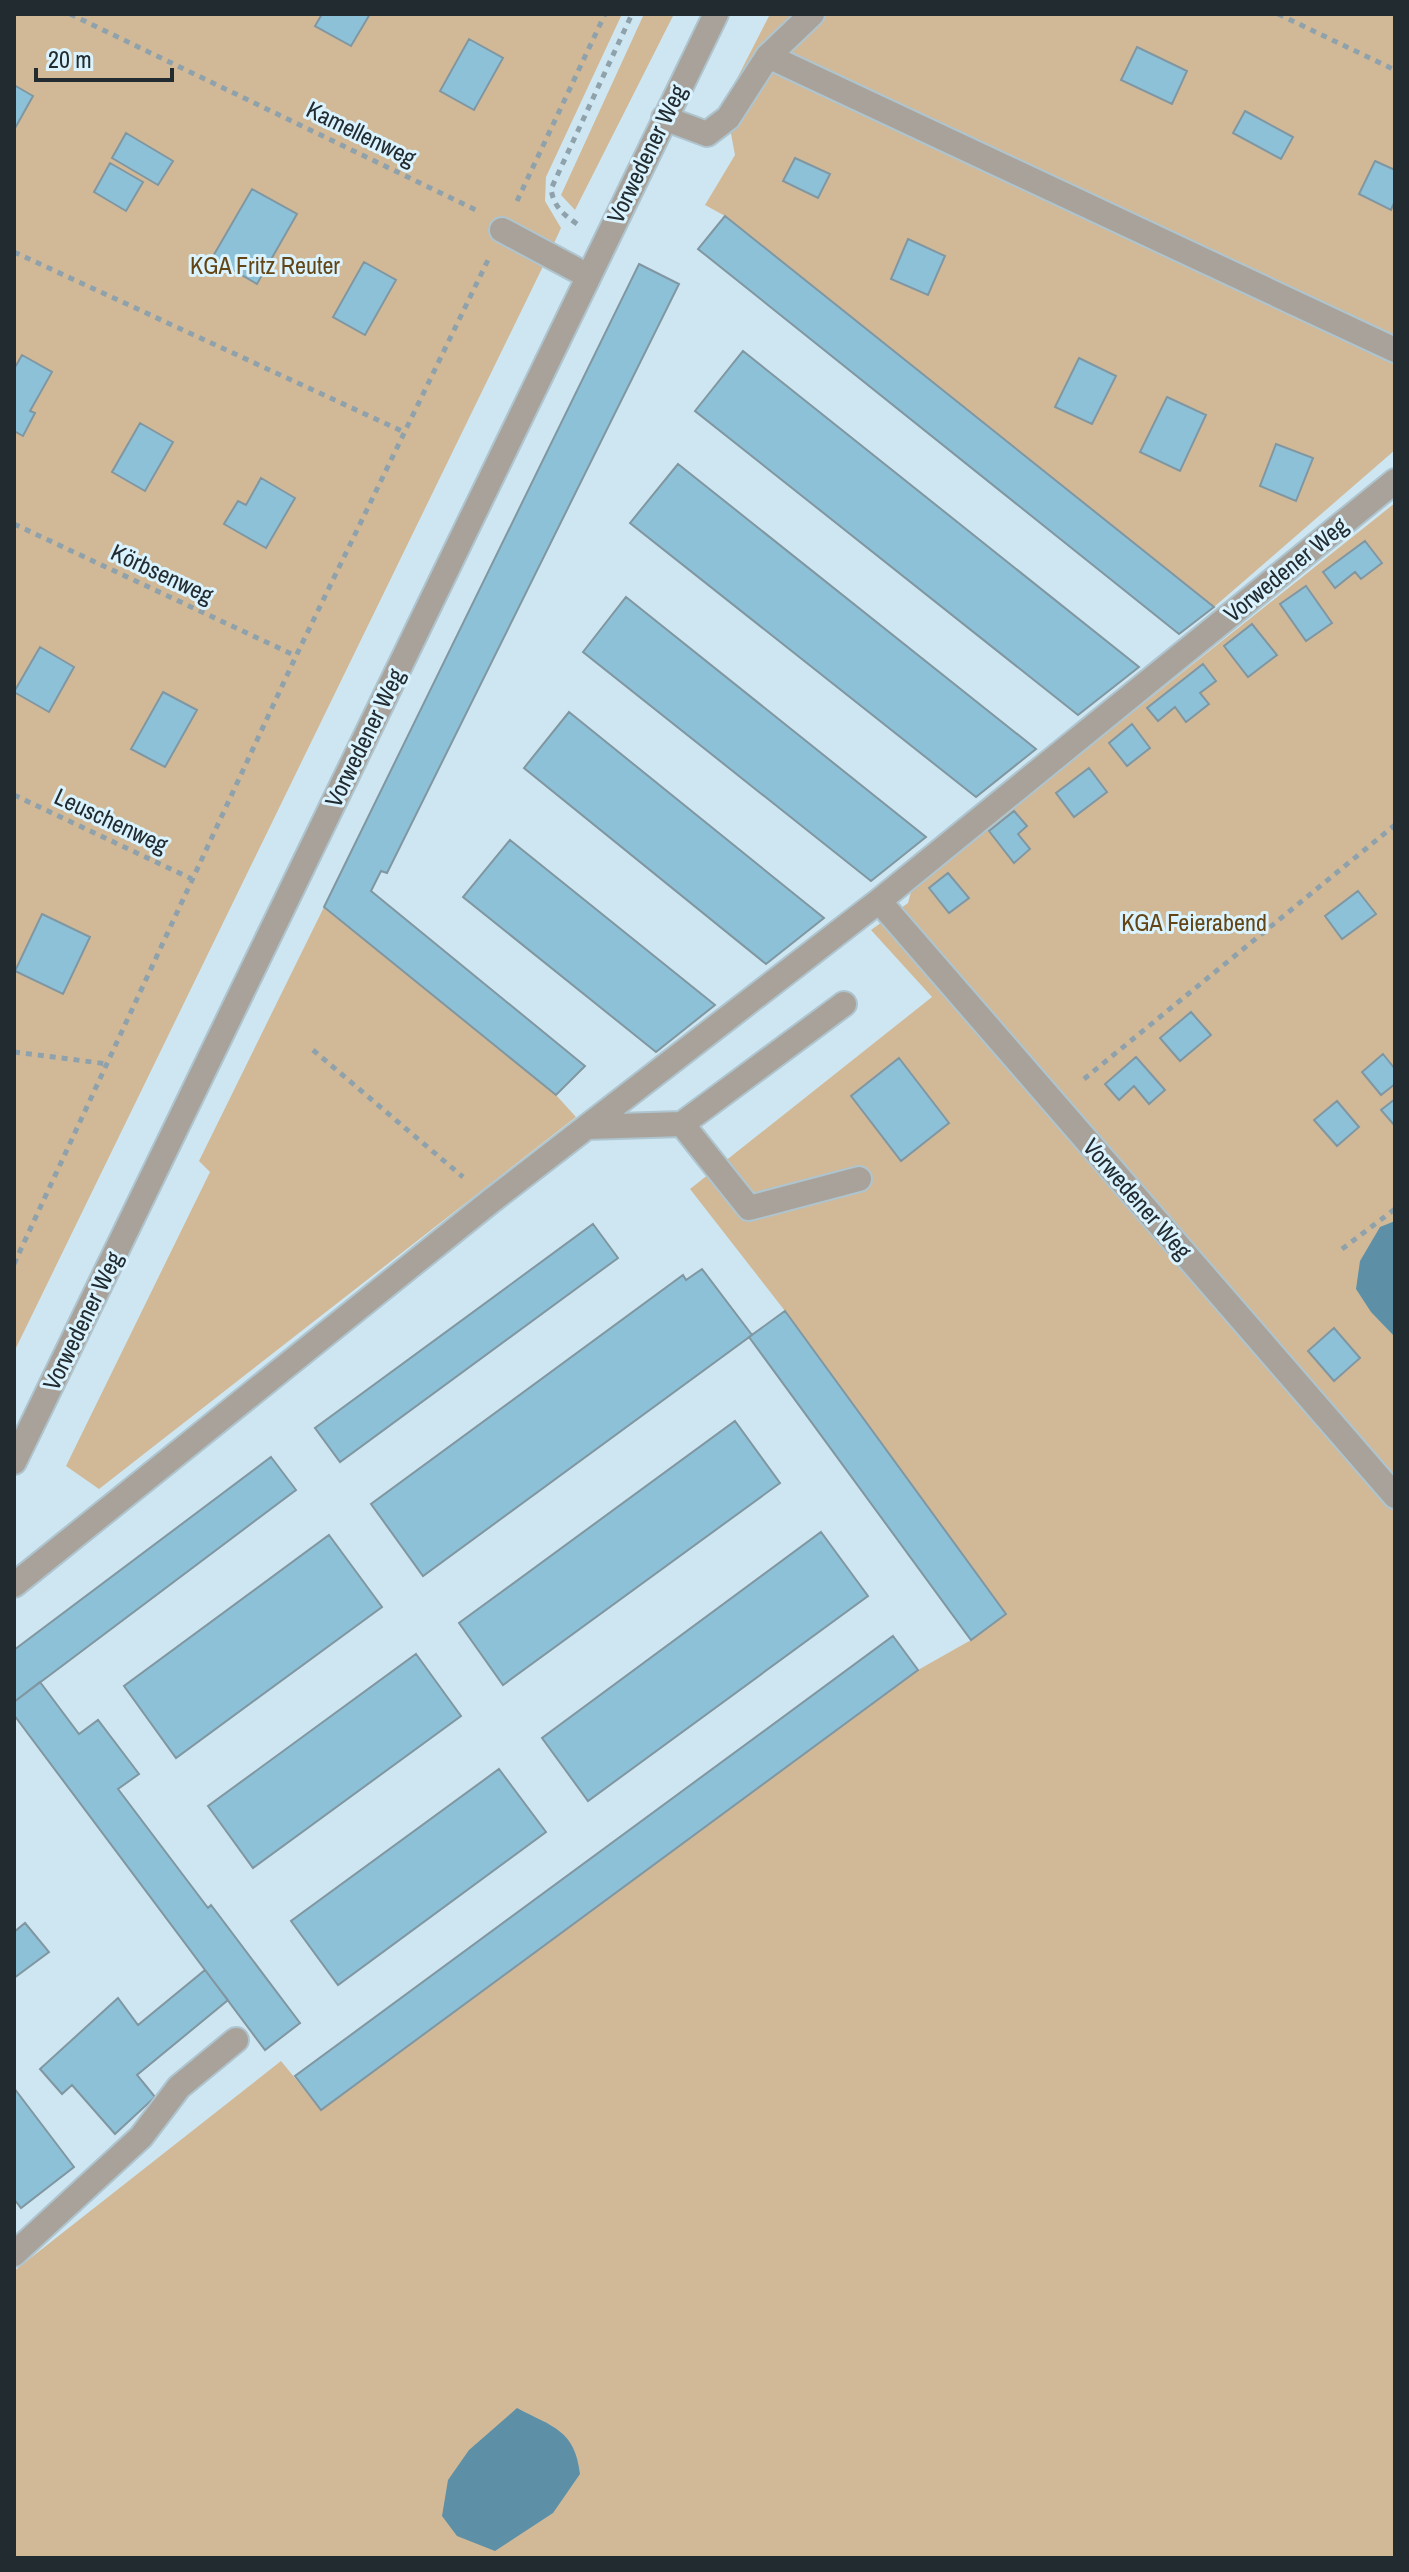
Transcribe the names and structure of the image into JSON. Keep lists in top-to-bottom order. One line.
{"streets":{"street":["Vorwedener Weg"],"path":["Kamellenweg","Körbsenweg","Leuschenweg"]},"parks":["KGA Fritz Reuter","KGA Feierabend"],"scale_bar":"20 m"}
